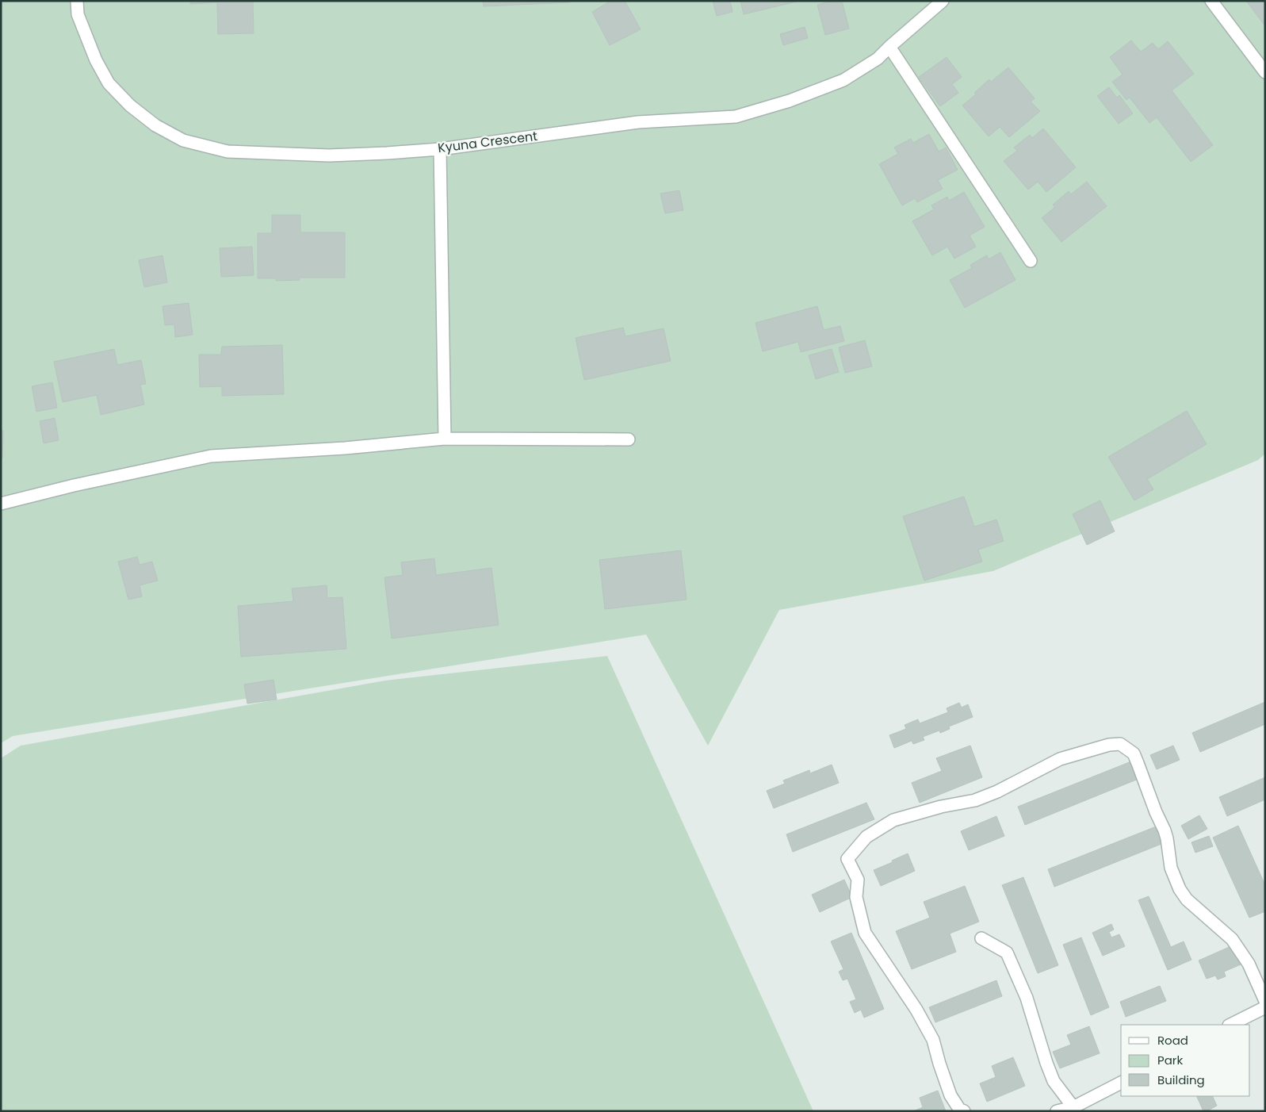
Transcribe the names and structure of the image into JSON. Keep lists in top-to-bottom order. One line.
{"streets":{"street":["Kyuna Crescent"]},"legend":["Road","Park","Building"]}
